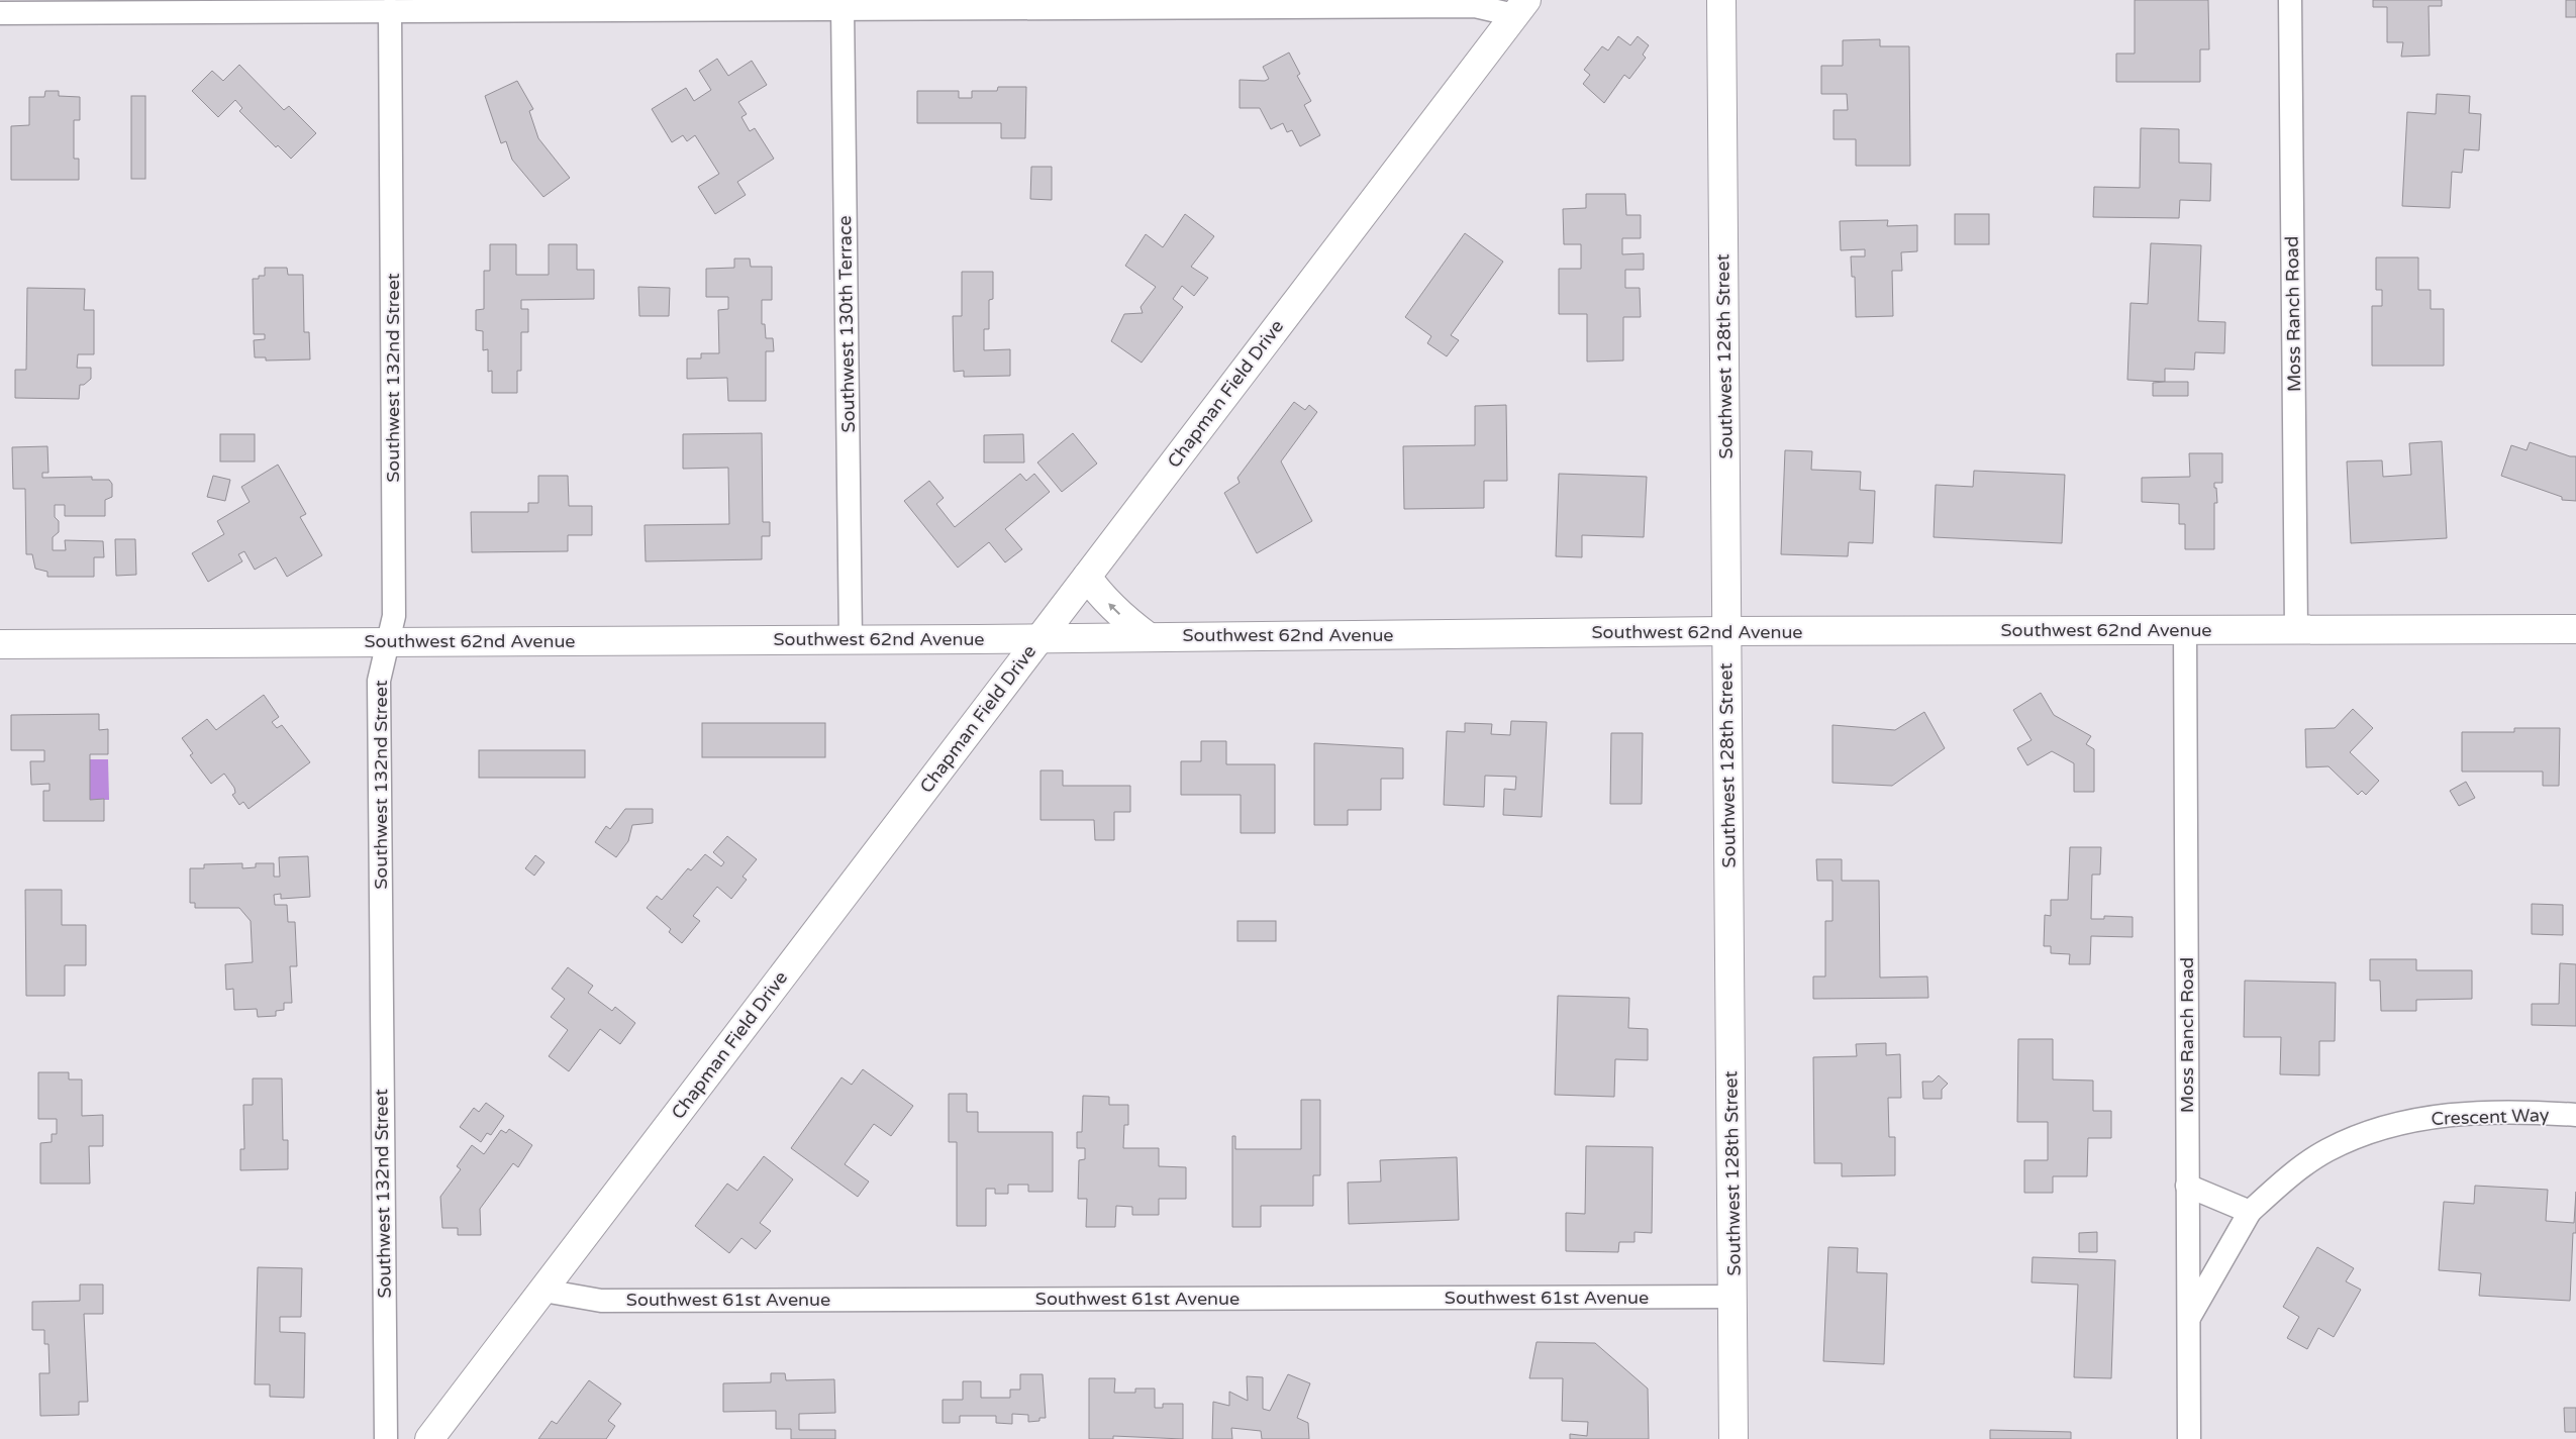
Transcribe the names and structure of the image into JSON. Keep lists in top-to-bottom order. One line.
{"streets":{"street":["Moss Ranch Road","Southwest 130th Terrace","Southwest 128th Street","Southwest 132nd Street","Chapman Field Drive","Southwest 62nd Avenue","Crescent Way","Southwest 61st Avenue"]},"crossings":[["Moss Ranch Road","Southwest 62nd Avenue"],["Moss Ranch Road","Crescent Way"],["Southwest 130th Terrace","Southwest 62nd Avenue"],["Southwest 128th Street","Southwest 62nd Avenue"],["Southwest 128th Street","Southwest 61st Avenue"],["Southwest 132nd Street","Southwest 62nd Avenue"],["Chapman Field Drive","Southwest 62nd Avenue"],["Chapman Field Drive","Southwest 61st Avenue"]]}
